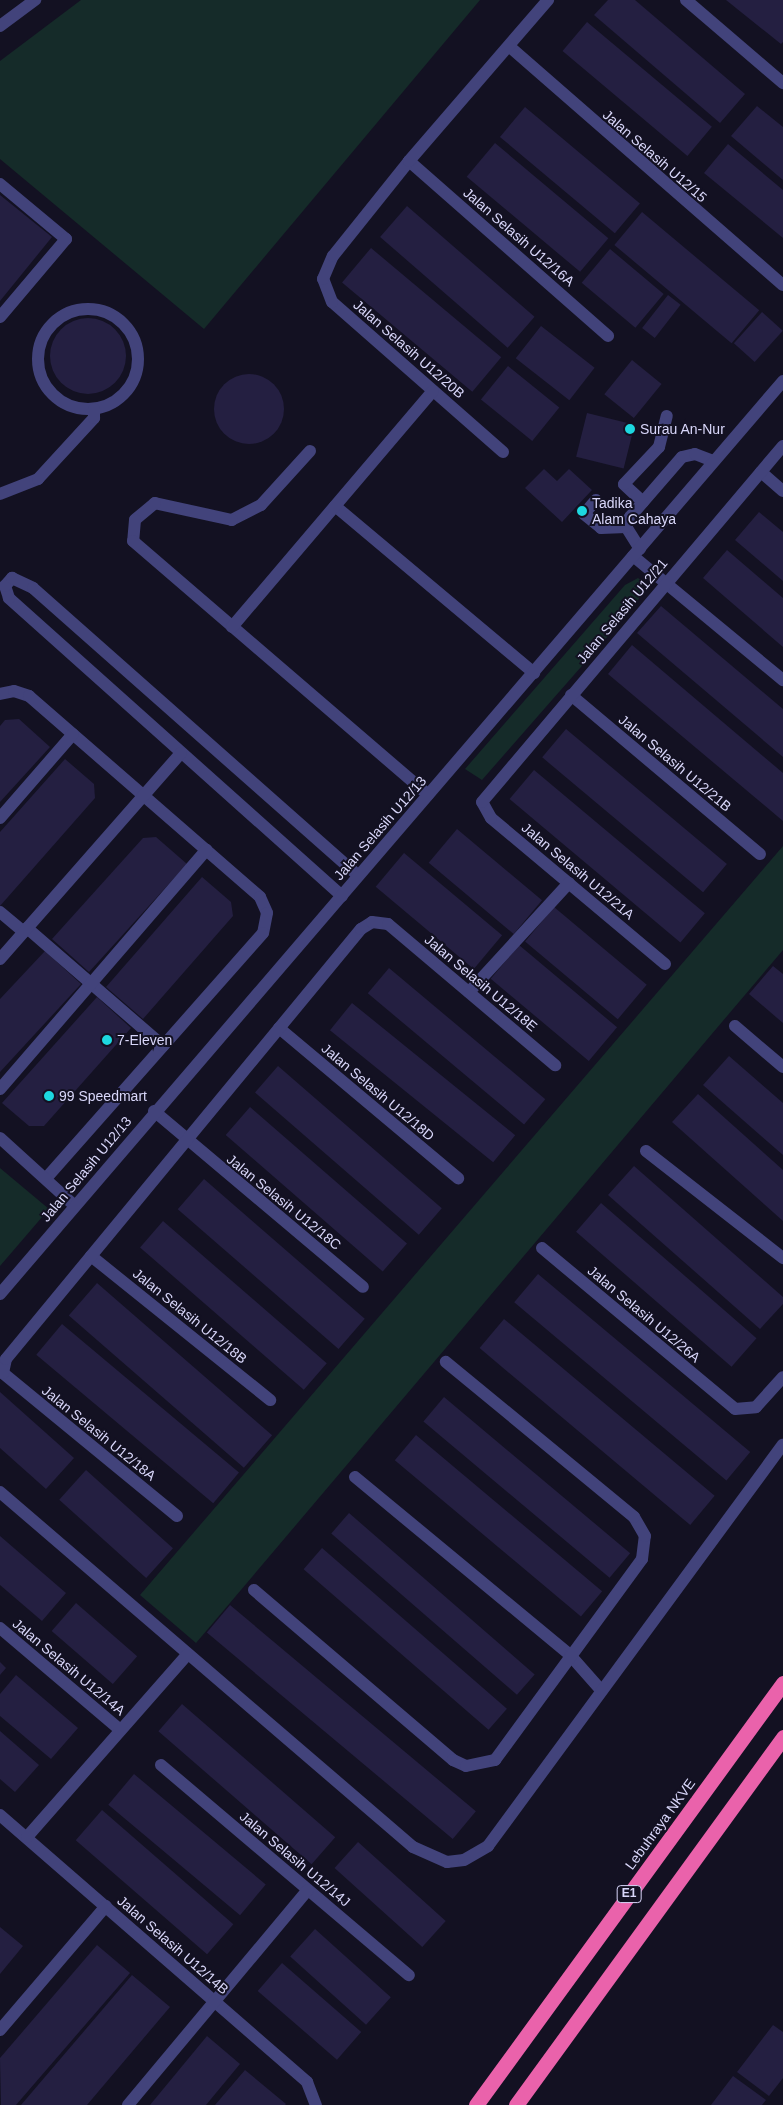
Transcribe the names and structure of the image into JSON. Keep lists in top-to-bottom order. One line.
{"streets":{"highway":["Lebuhraya NKVE","E1"],"street":["Jalan Selasih U12/15","Jalan Selasih U12/16A","Jalan Selasih U12/20B","Jalan Selasih U12/21","Jalan Selasih U12/21B","Jalan Selasih U12/13","Jalan Selasih U12/21A","Jalan Selasih U12/18E","Jalan Selasih U12/18D","Jalan Selasih U12/18C","Jalan Selasih U12/26A","Jalan Selasih U12/18B","Jalan Selasih U12/18A","Jalan Selasih U12/14A","Jalan Selasih U12/14J","Jalan Selasih U12/14B"]},"crossings":[["Jalan Selasih U12/15","Jalan Selasih U12/20B"],["Jalan Selasih U12/16A","Jalan Selasih U12/20B"],["Jalan Selasih U12/21","Jalan Selasih U12/21B"],["Jalan Selasih U12/21","Jalan Selasih U12/21A"],["Jalan Selasih U12/13","Jalan Selasih U12/18C"],["Jalan Selasih U12/18E","Jalan Selasih U12/18D"],["Jalan Selasih U12/18B","Jalan Selasih U12/18A"]],"places":["Surau An-Nur","Tadika Alam Cahaya","7-Eleven","99 Speedmart"]}
